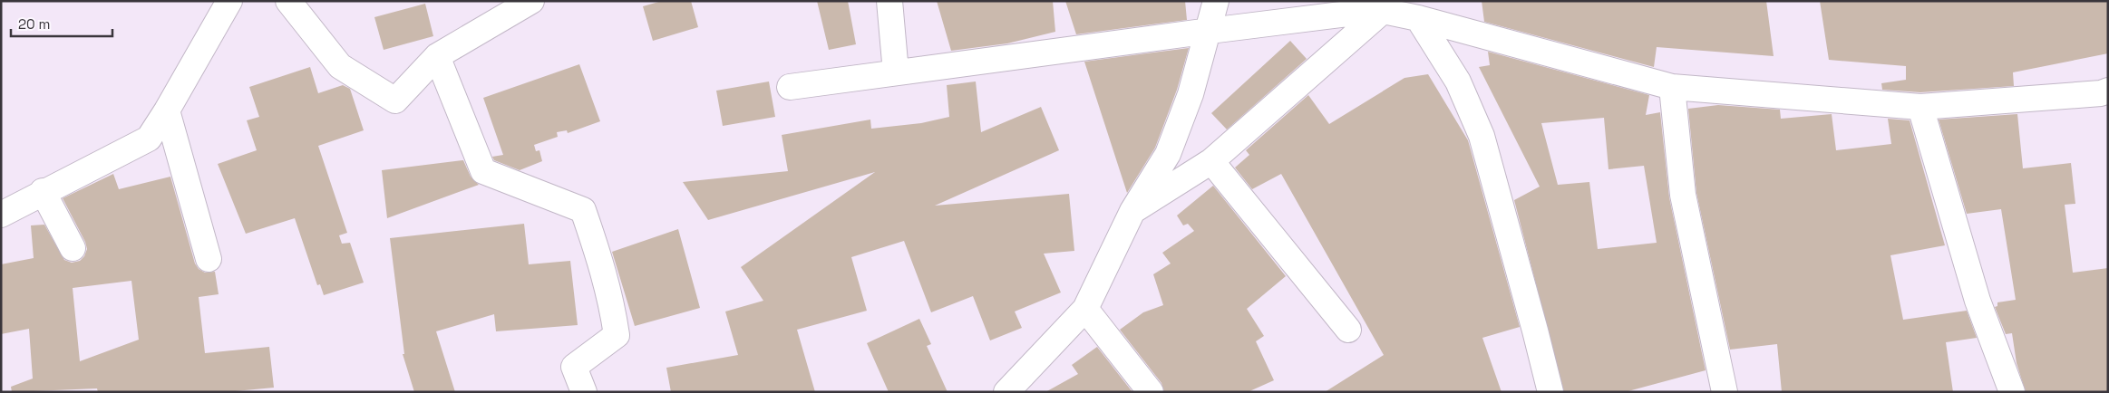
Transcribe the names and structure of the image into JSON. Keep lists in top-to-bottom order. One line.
{"scale_bar":"20 m"}
